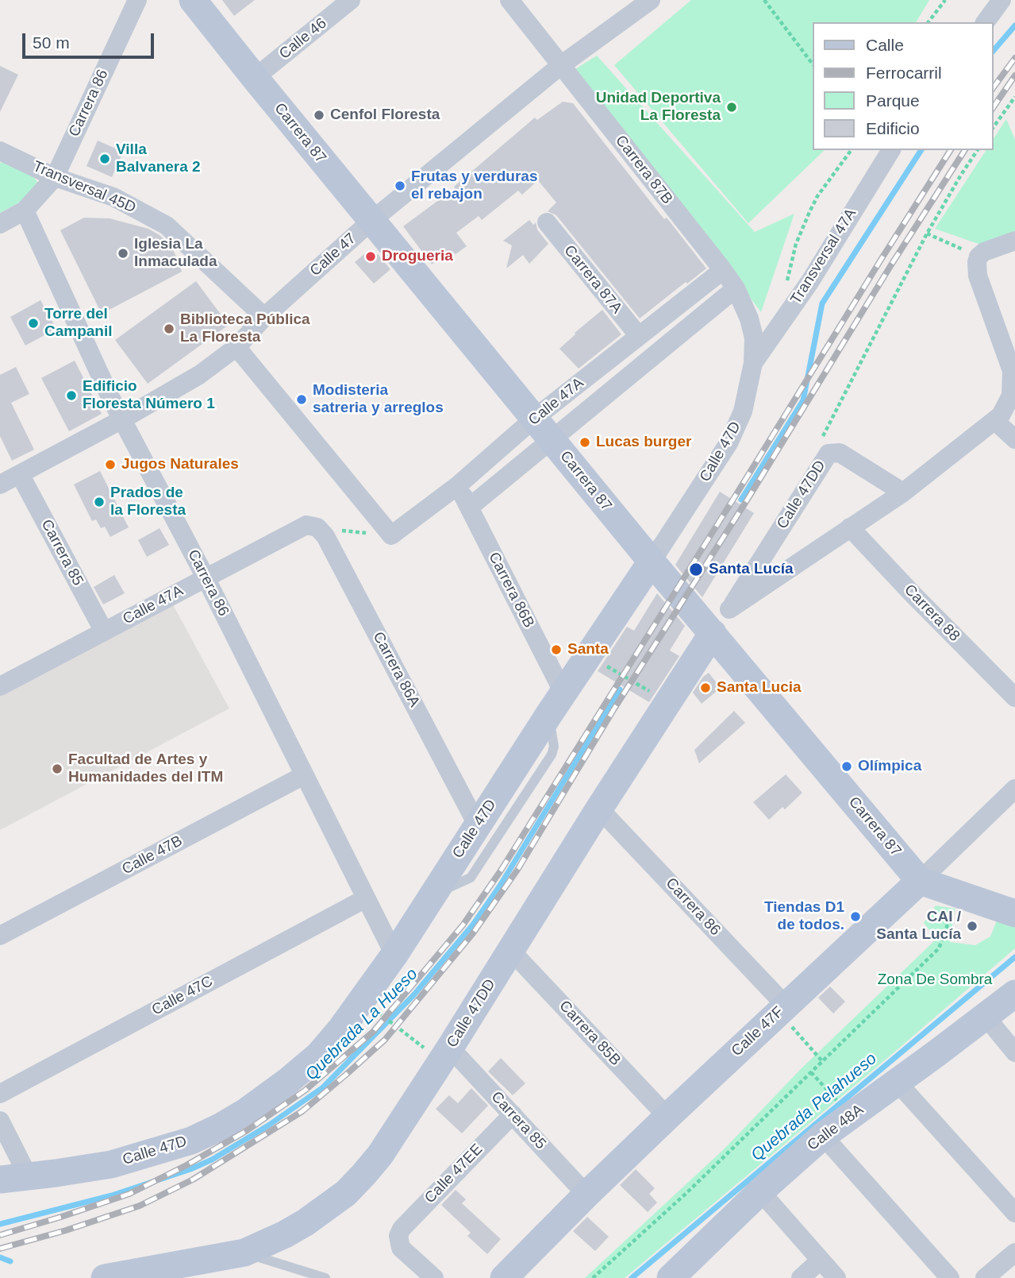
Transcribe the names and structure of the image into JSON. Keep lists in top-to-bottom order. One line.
{"streets":{"street":["Calle 46","Carrera 86","Carrera 87","Carrera 87B","Transversal 45D","Calle 47","Transversal 47A","Carrera 87A","Calle 47A","Calle 47D","Calle 47DD","Carrera 85","Carrera 86B","Carrera 88","Carrera 86A","Calle 47B","Calle 47C","Calle 47F","Carrera 85B","Calle 48A","Calle 47EE"]},"crossings":[["Calle 46","Carrera 87"],["Carrera 86","Transversal 45D"],["Carrera 86","Calle 47"],["Carrera 86","Calle 47A"],["Carrera 86","Calle 47D"],["Carrera 86","Calle 47DD"],["Carrera 86","Calle 47B"],["Carrera 86","Calle 47C"],["Carrera 86","Calle 47F"],["Carrera 87","Calle 47"],["Carrera 87","Calle 47A"],["Carrera 87","Calle 47D"],["Carrera 87","Calle 47DD"],["Carrera 87","Calle 47F"],["Carrera 87B","Calle 47"],["Carrera 87B","Calle 47A"],["Carrera 87B","Calle 47D"],["Transversal 45D","Calle 47"],["Calle 47","Carrera 85"],["Transversal 47A","Calle 47D"],["Carrera 87A","Calle 47A"],["Calle 47A","Calle 47D"],["Calle 47A","Carrera 85"],["Calle 47A","Carrera 86B"],["Calle 47A","Carrera 86A"],["Calle 47D","Carrera 86B"],["Calle 47D","Carrera 86A"],["Calle 47DD","Carrera 85"],["Calle 47DD","Carrera 88"],["Calle 47DD","Carrera 85B"],["Carrera 85","Calle 47F"],["Carrera 85","Calle 47EE"],["Calle 47F","Carrera 85B"]],"water":["Quebrada La Hueso","Quebrada Pelahueso"],"parks":["Zona De Sombra"],"places":["Unidad Deportiva La Floresta","Cenfol Floresta","Villa Balvanera 2","Frutas y verduras el rebajon","Iglesia La Inmaculada","Drogueria","Torre del Campanil","Biblioteca Pública La Floresta","Edificio Floresta Número 1","Modisteria satreria y arreglos","Lucas burger","Jugos Naturales","Prados de la Floresta","Santa Lucía","Santa","Santa Lucia","Olímpica","Facultad de Artes y Humanidades del ITM","Tiendas D1 de todos.","CAI / Santa Lucía"],"legend":["Calle","Ferrocarril","Parque","Edificio"],"scale_bar":"50 m"}
